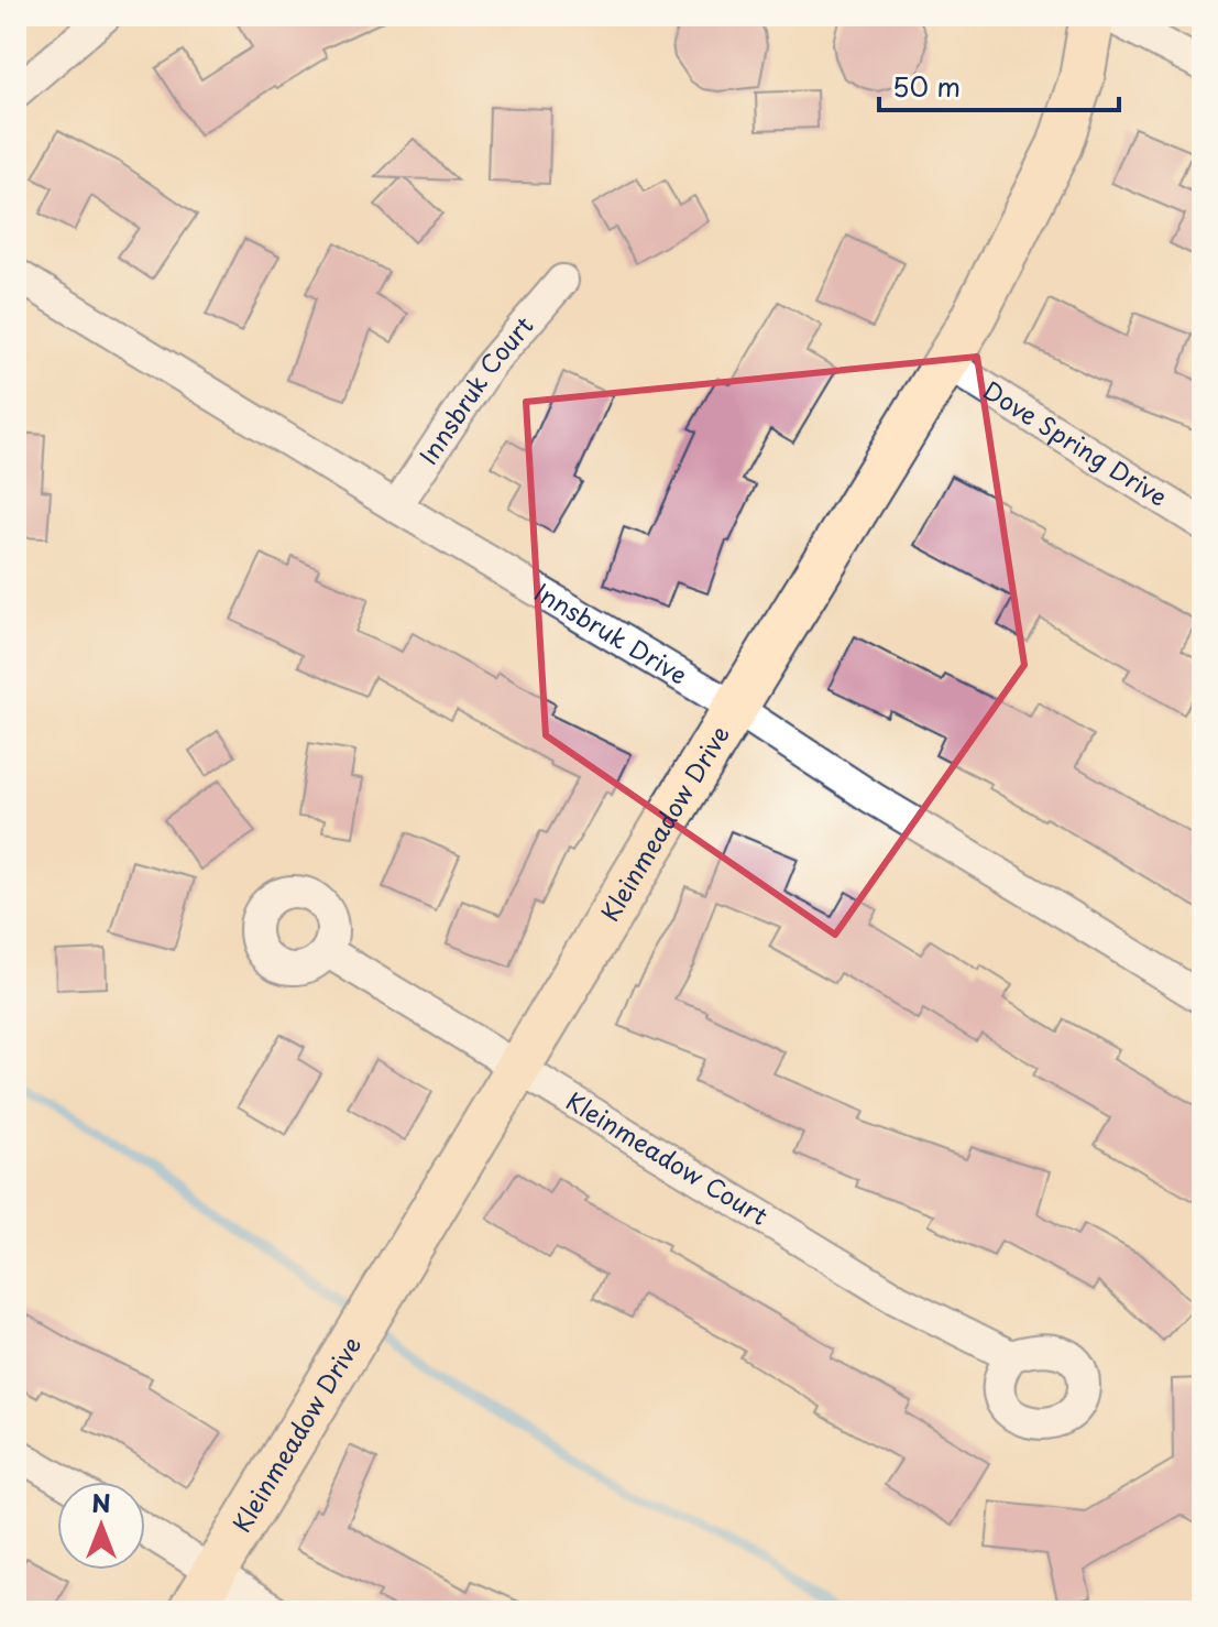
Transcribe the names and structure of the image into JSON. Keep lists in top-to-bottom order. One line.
{"streets":{"street":["Innsbruk Court","Dove Spring Drive","Innsbruk Drive","Kleinmeadow Drive","Kleinmeadow Court"]},"crossings":[["Innsbruk Court","Innsbruk Drive"],["Dove Spring Drive","Kleinmeadow Drive"],["Innsbruk Drive","Kleinmeadow Drive"],["Kleinmeadow Drive","Kleinmeadow Court"]],"scale_bar":"50 m","north":"top"}
